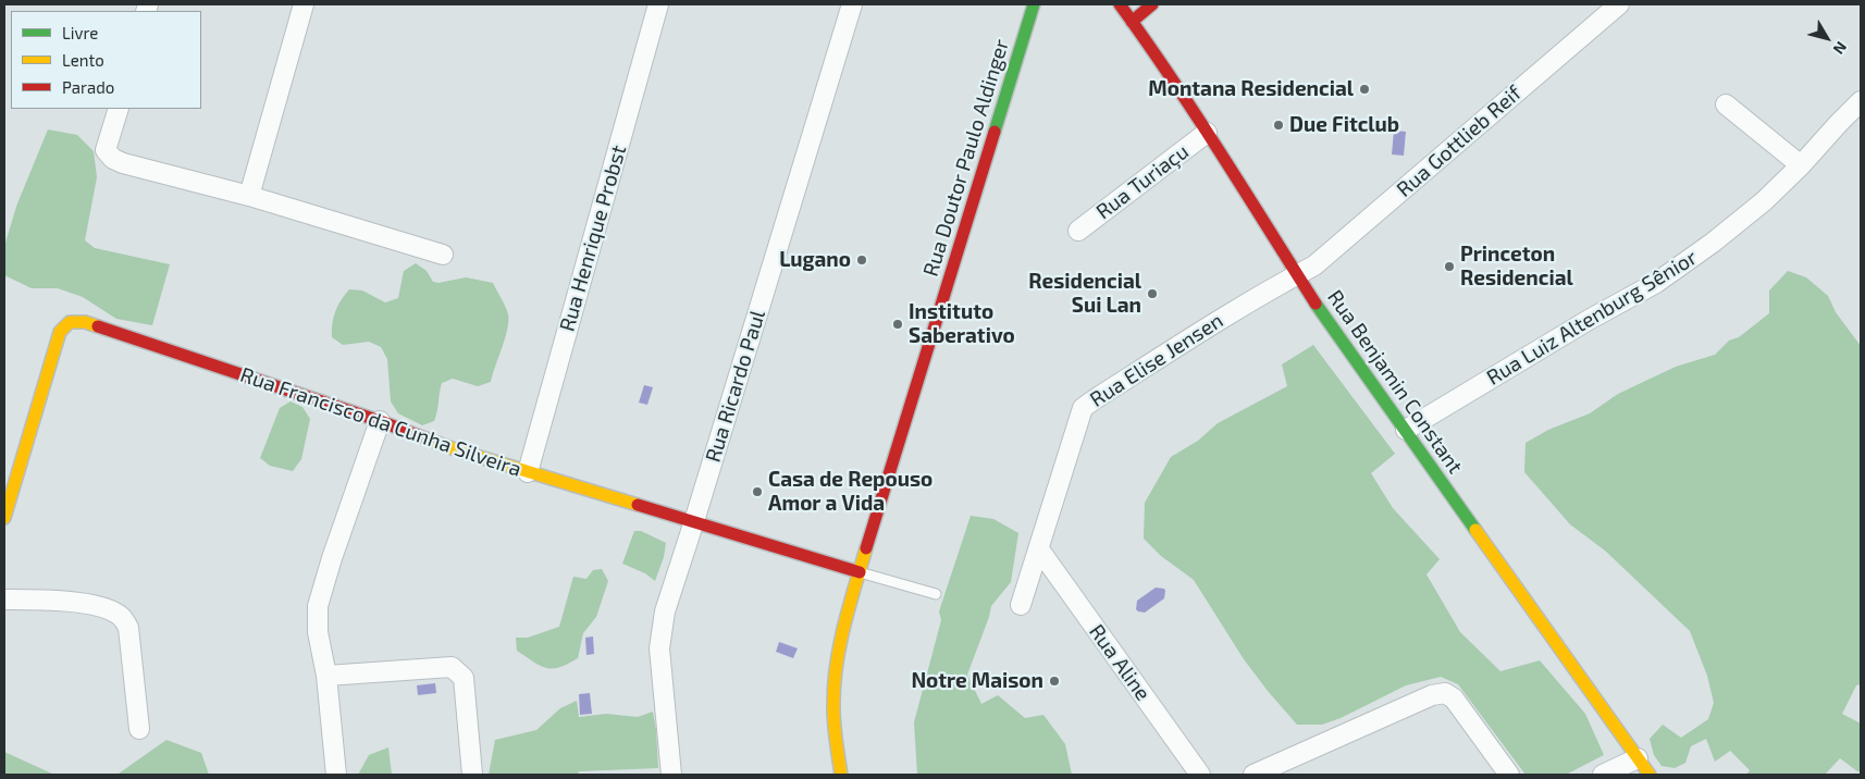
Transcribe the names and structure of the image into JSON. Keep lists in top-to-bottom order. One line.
{"streets":{"street":["Rua Gottlieb Reif","Rua Doutor Paulo Aldinger","Rua Turiaçu","Rua Henrique Probst","Rua Luiz Altenburg Sênior","Rua Elise Jensen","Rua Benjamin Constant","Rua Ricardo Paul","Rua Francisco da Cunha Silveira","Rua Aline"]},"crossings":[["Rua Gottlieb Reif","Rua Elise Jensen"],["Rua Gottlieb Reif","Rua Benjamin Constant"],["Rua Doutor Paulo Aldinger","Rua Francisco da Cunha Silveira"],["Rua Turiaçu","Rua Benjamin Constant"],["Rua Henrique Probst","Rua Francisco da Cunha Silveira"],["Rua Luiz Altenburg Sênior","Rua Benjamin Constant"],["Rua Elise Jensen","Rua Benjamin Constant"],["Rua Elise Jensen","Rua Aline"],["Rua Ricardo Paul","Rua Francisco da Cunha Silveira"]],"places":["Montana Residencial","Due Fitclub","Lugano","Princeton Residencial","Residencial Sui Lan","Instituto Saberativo","Casa de Repouso Amor a Vida","Notre Maison"],"legend":["Livre","Lento","Parado"],"north":"bottom right"}
